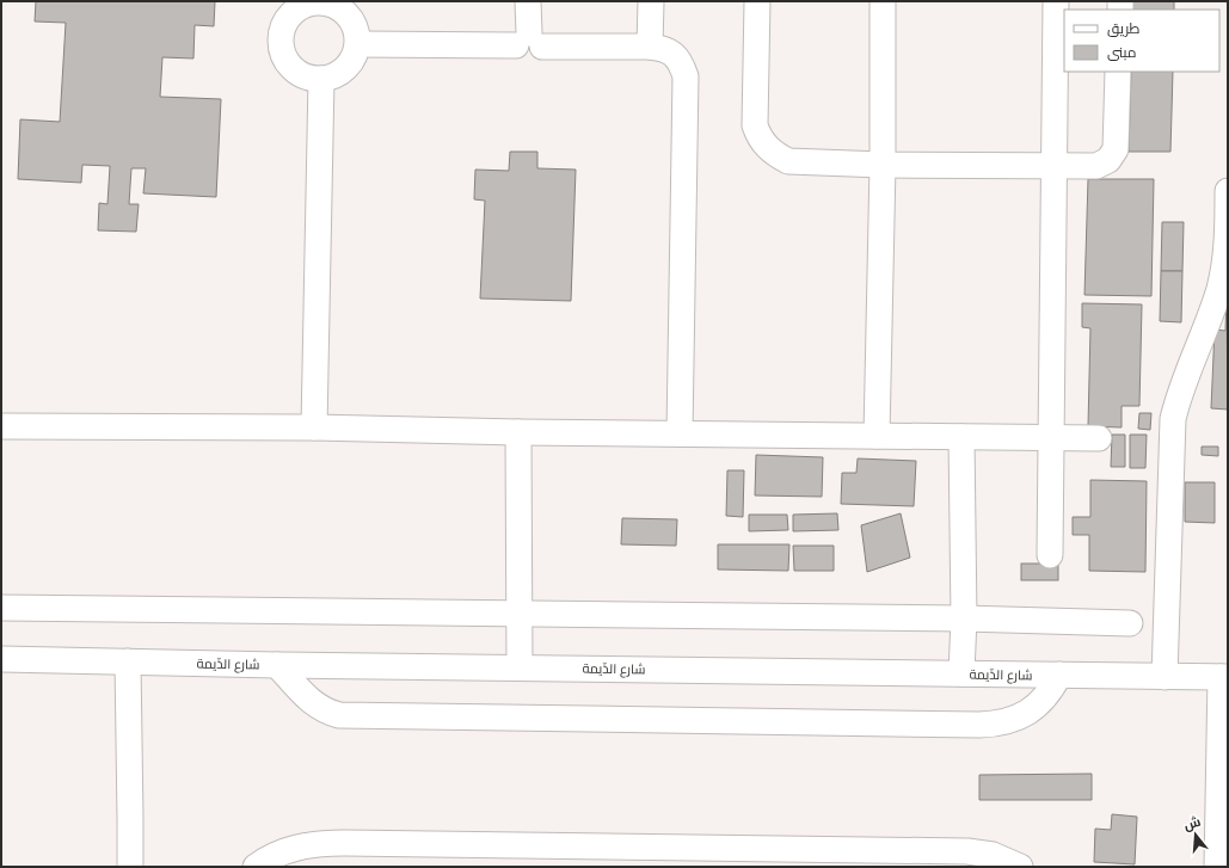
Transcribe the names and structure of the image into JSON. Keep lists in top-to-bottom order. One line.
{"streets":{"street":["شارع الدِّيمة"]},"legend":["طريق","مبنى"],"north":"top"}
